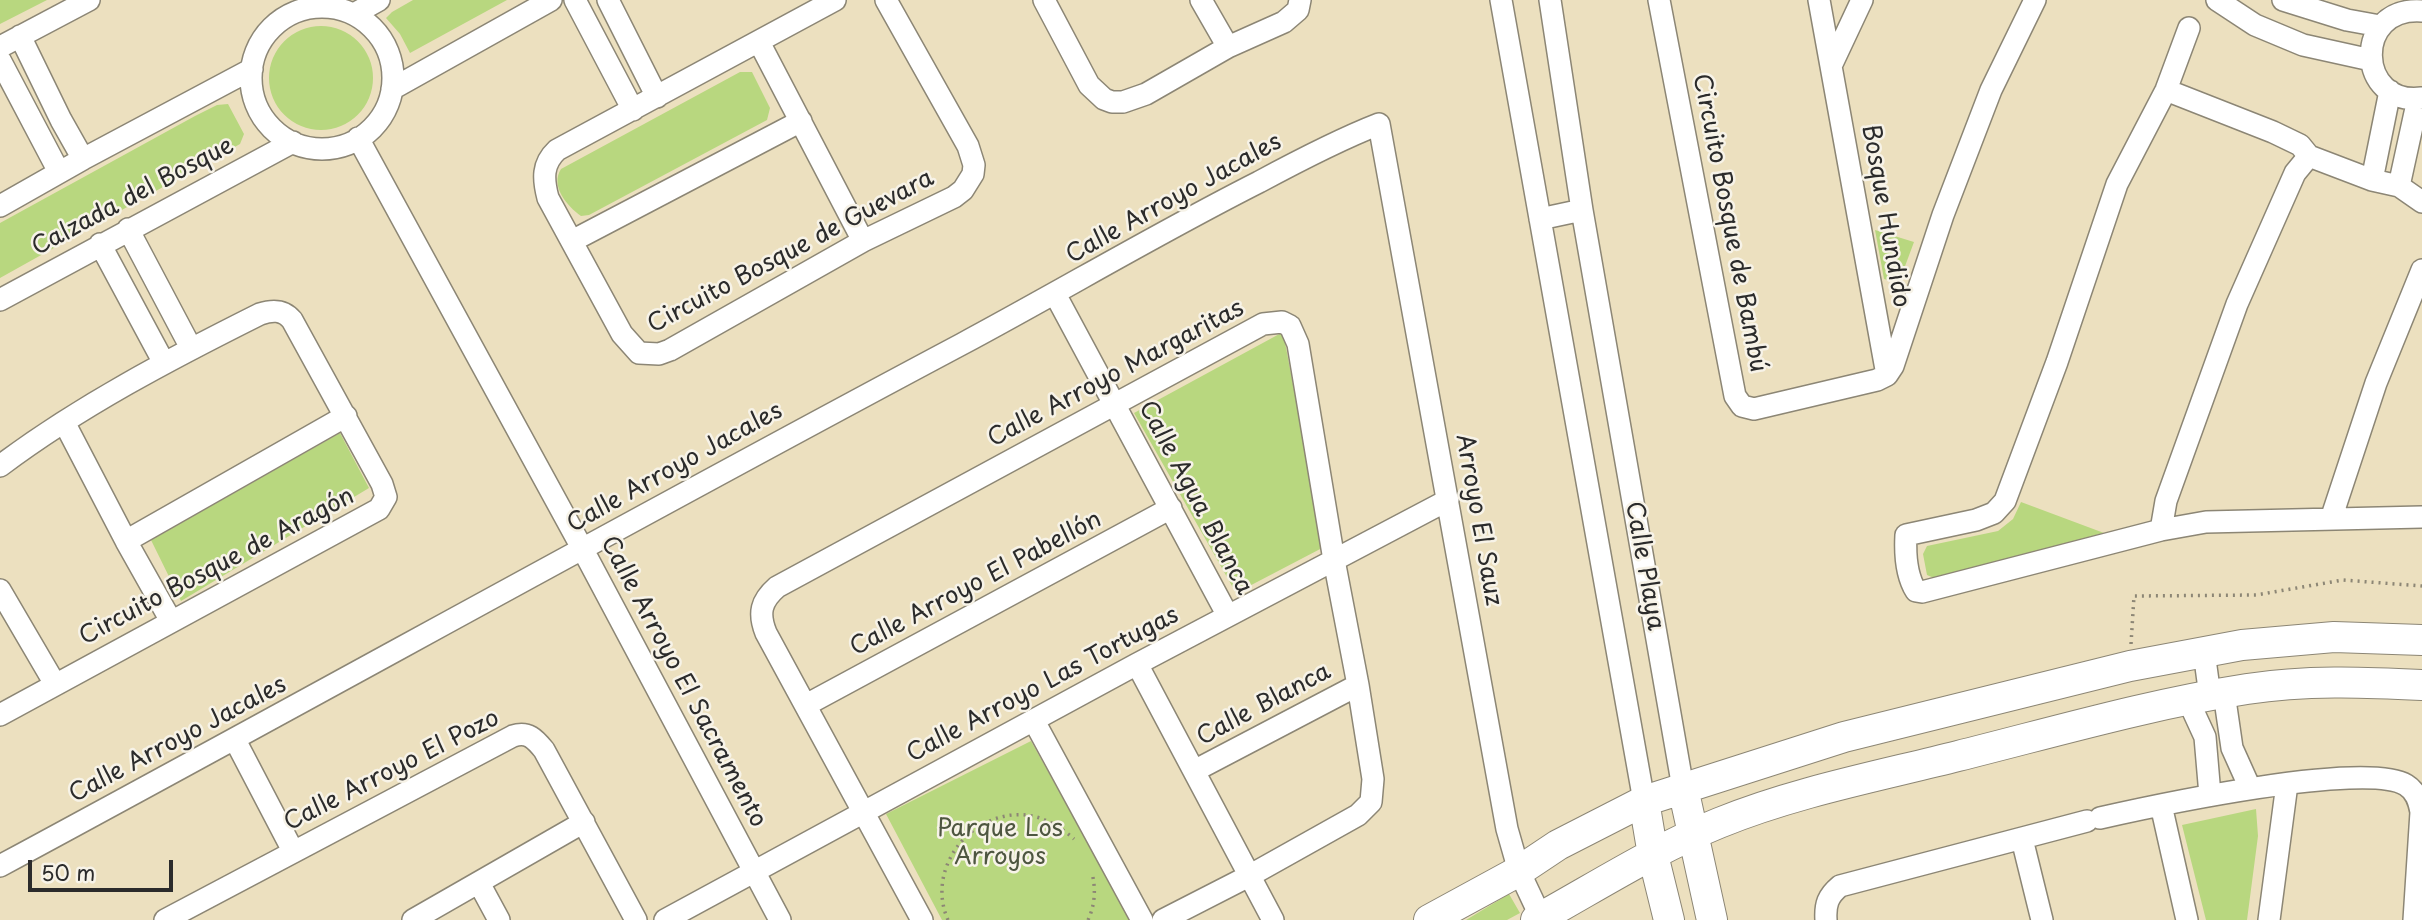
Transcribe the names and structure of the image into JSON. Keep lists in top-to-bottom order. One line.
{"streets":{"street":["Calzada del Bosque","Calle Arroyo Jacales","Bosque Hundido","Circuito Bosque de Bambú","Circuito Bosque de Guevara","Calle Arroyo Margaritas","Calle Agua Blanca","Arroyo El Sauz","Calle Playa","Circuito Bosque de Aragón","Calle Arroyo El Pabellón","Calle Arroyo El Sacramento","Calle Arroyo Las Tortugas","Calle Blanca","Calle Arroyo El Pozo"]},"crossings":[["Calzada del Bosque","Calle Arroyo El Sacramento"],["Calle Arroyo Jacales","Calle Agua Blanca"],["Calle Arroyo Jacales","Arroyo El Sauz"],["Calle Arroyo Jacales","Calle Arroyo El Sacramento"],["Bosque Hundido","Circuito Bosque de Bambú"],["Calle Arroyo Margaritas","Calle Agua Blanca"],["Calle Arroyo Margaritas","Calle Arroyo El Pabellón"],["Calle Arroyo Margaritas","Calle Arroyo Las Tortugas"],["Calle Arroyo Margaritas","Calle Blanca"],["Calle Agua Blanca","Calle Arroyo El Pabellón"],["Calle Agua Blanca","Calle Arroyo Las Tortugas"],["Arroyo El Sauz","Calle Arroyo Las Tortugas"],["Calle Arroyo El Sacramento","Calle Arroyo Las Tortugas"]],"parks":["Parque Los Arroyos"],"scale_bar":"50 m"}
